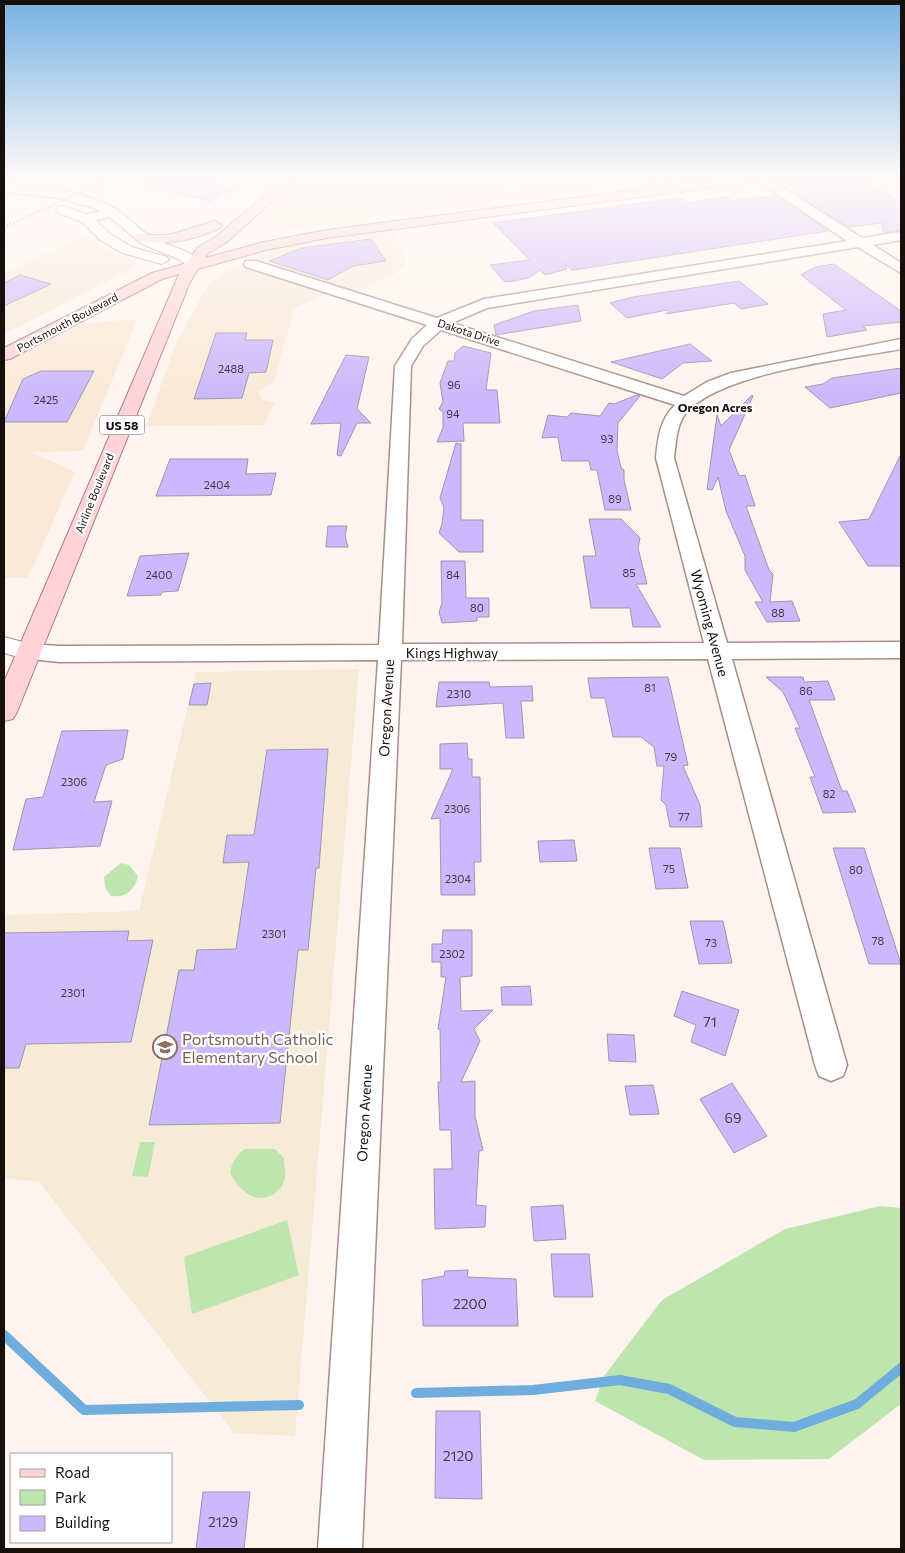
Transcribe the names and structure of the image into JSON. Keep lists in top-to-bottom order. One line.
{"streets":{"main road":["Portsmouth Boulevard","US 58","Airline Boulevard"],"street":["Dakota Drive","Wyoming Avenue","Kings Highway","Oregon Avenue"]},"crossings":[["Portsmouth Boulevard","Airline Boulevard"],["Dakota Drive","Wyoming Avenue"],["Dakota Drive","Oregon Avenue"],["Airline Boulevard","Kings Highway"],["Wyoming Avenue","Kings Highway"],["Kings Highway","Oregon Avenue"]],"districts":["Oregon Acres"],"places":{"school or university":["Portsmouth Catholic Elementary School"]},"house_numbers":["2488","96","2425","94","93","2404","89","85","2400","84","80","88","81","86","2310","79","2306","82","2306","77","75","80","2304","2301","78","73","2302","2301","71","69","2200","2120","2129"],"legend":["Road","Park","Building"]}
